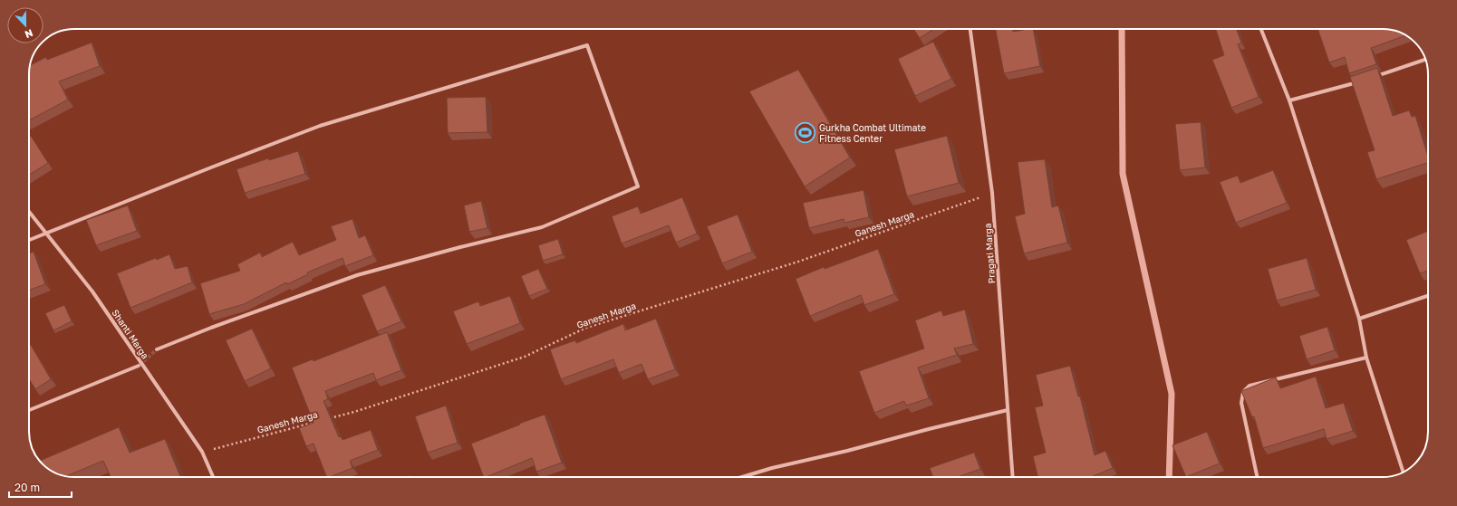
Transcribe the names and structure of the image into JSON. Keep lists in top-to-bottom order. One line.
{"streets":{"street":["Pragati Marga","Shanti Marga"],"path":["Ganesh Marga"]},"crossings":[["Ganesh Marga","Pragati Marga"],["Ganesh Marga","Shanti Marga"]],"places":{"sports":["Gurkha Combat Ultimate Fitness Center"]},"scale_bar":"20 m","north":"bottom"}
